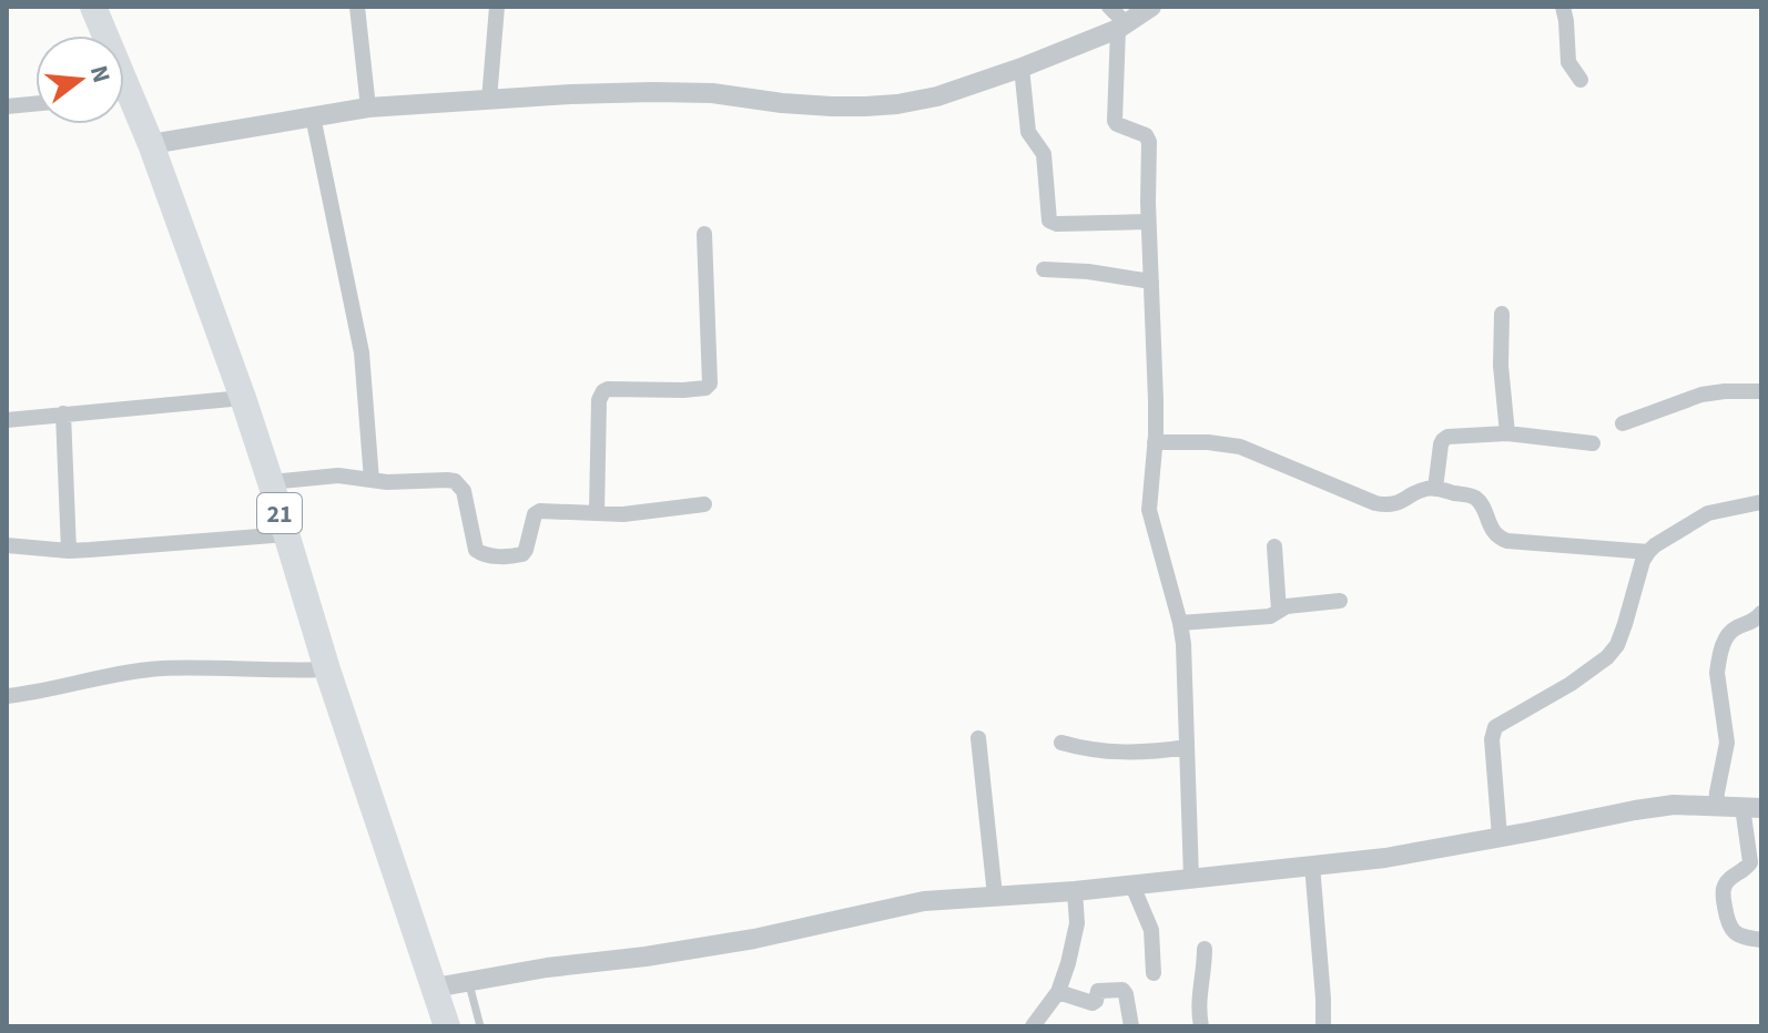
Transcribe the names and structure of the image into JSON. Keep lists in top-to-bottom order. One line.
{"streets":{"highway":["21"]},"north":"right"}
